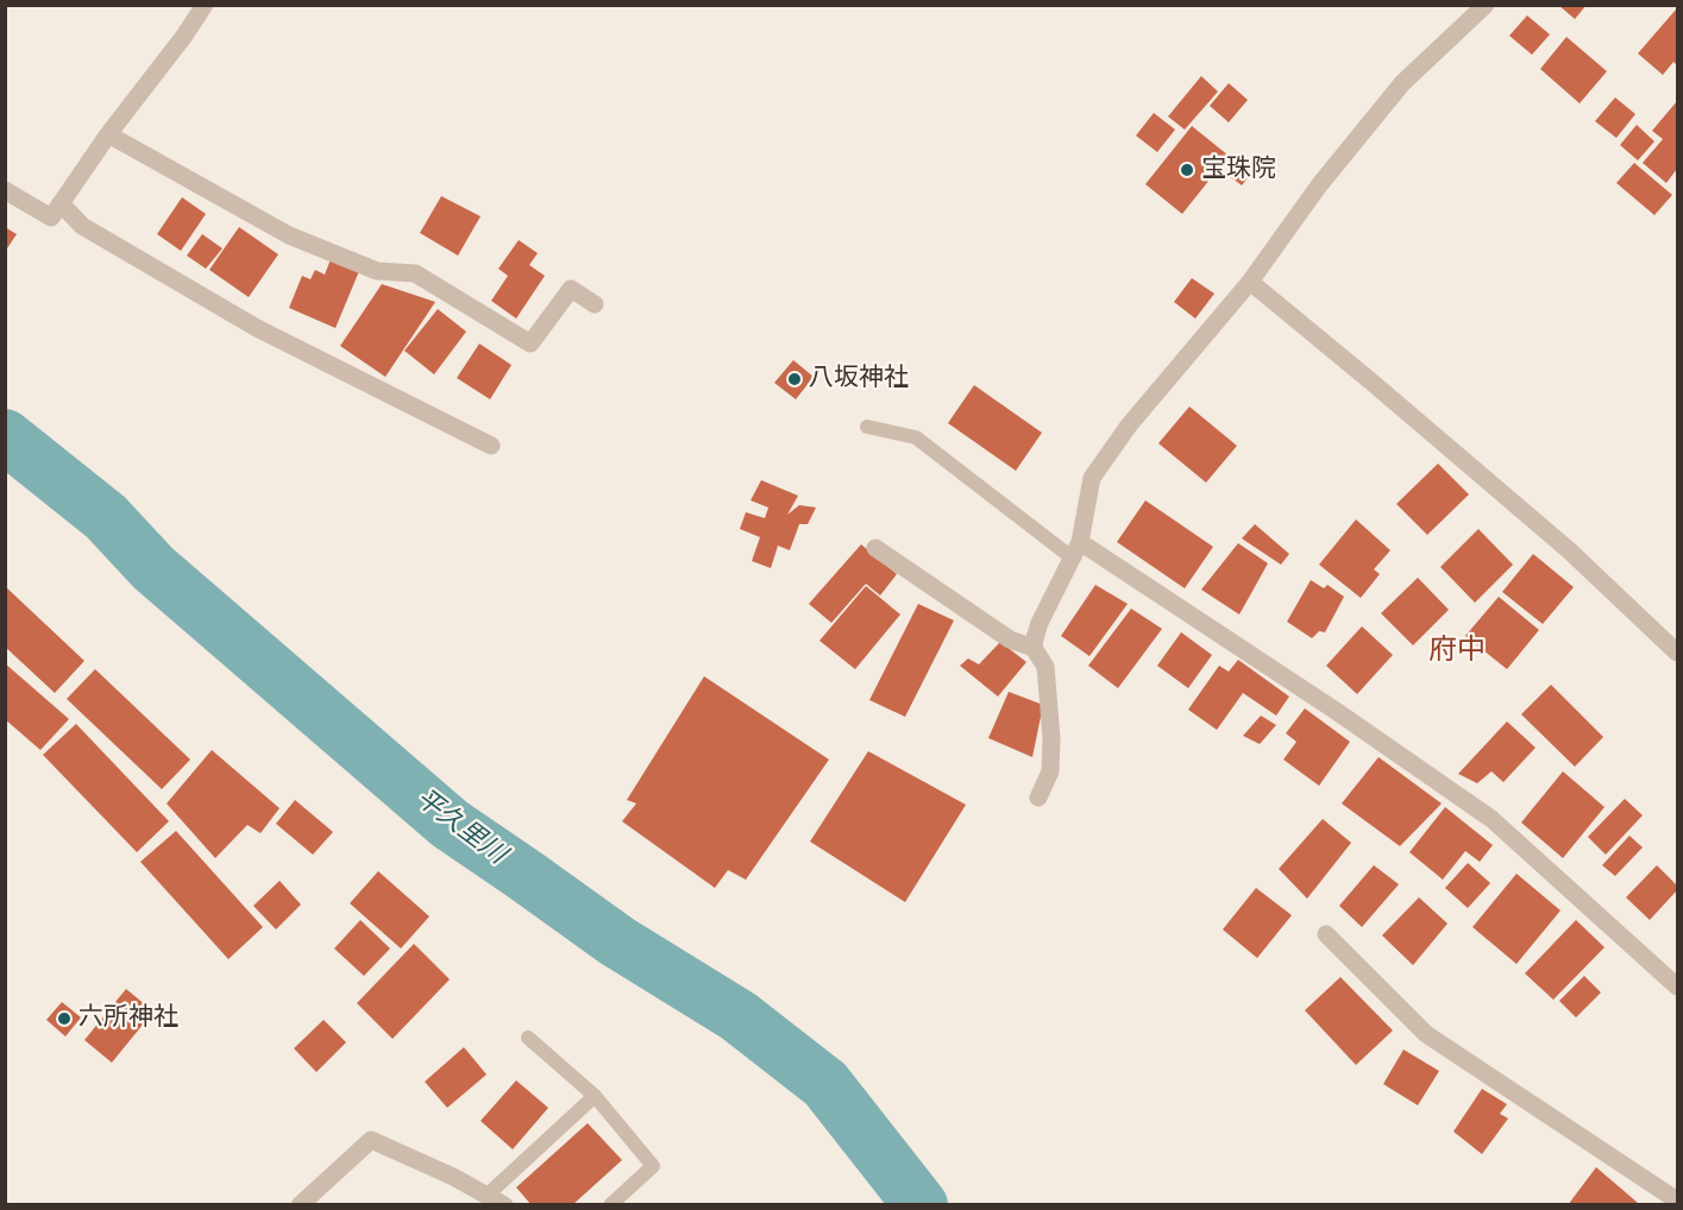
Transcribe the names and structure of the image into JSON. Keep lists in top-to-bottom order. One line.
{"districts":["府中"],"water":["平久里川"],"places":["宝珠院","八坂神社","六所神社"]}
